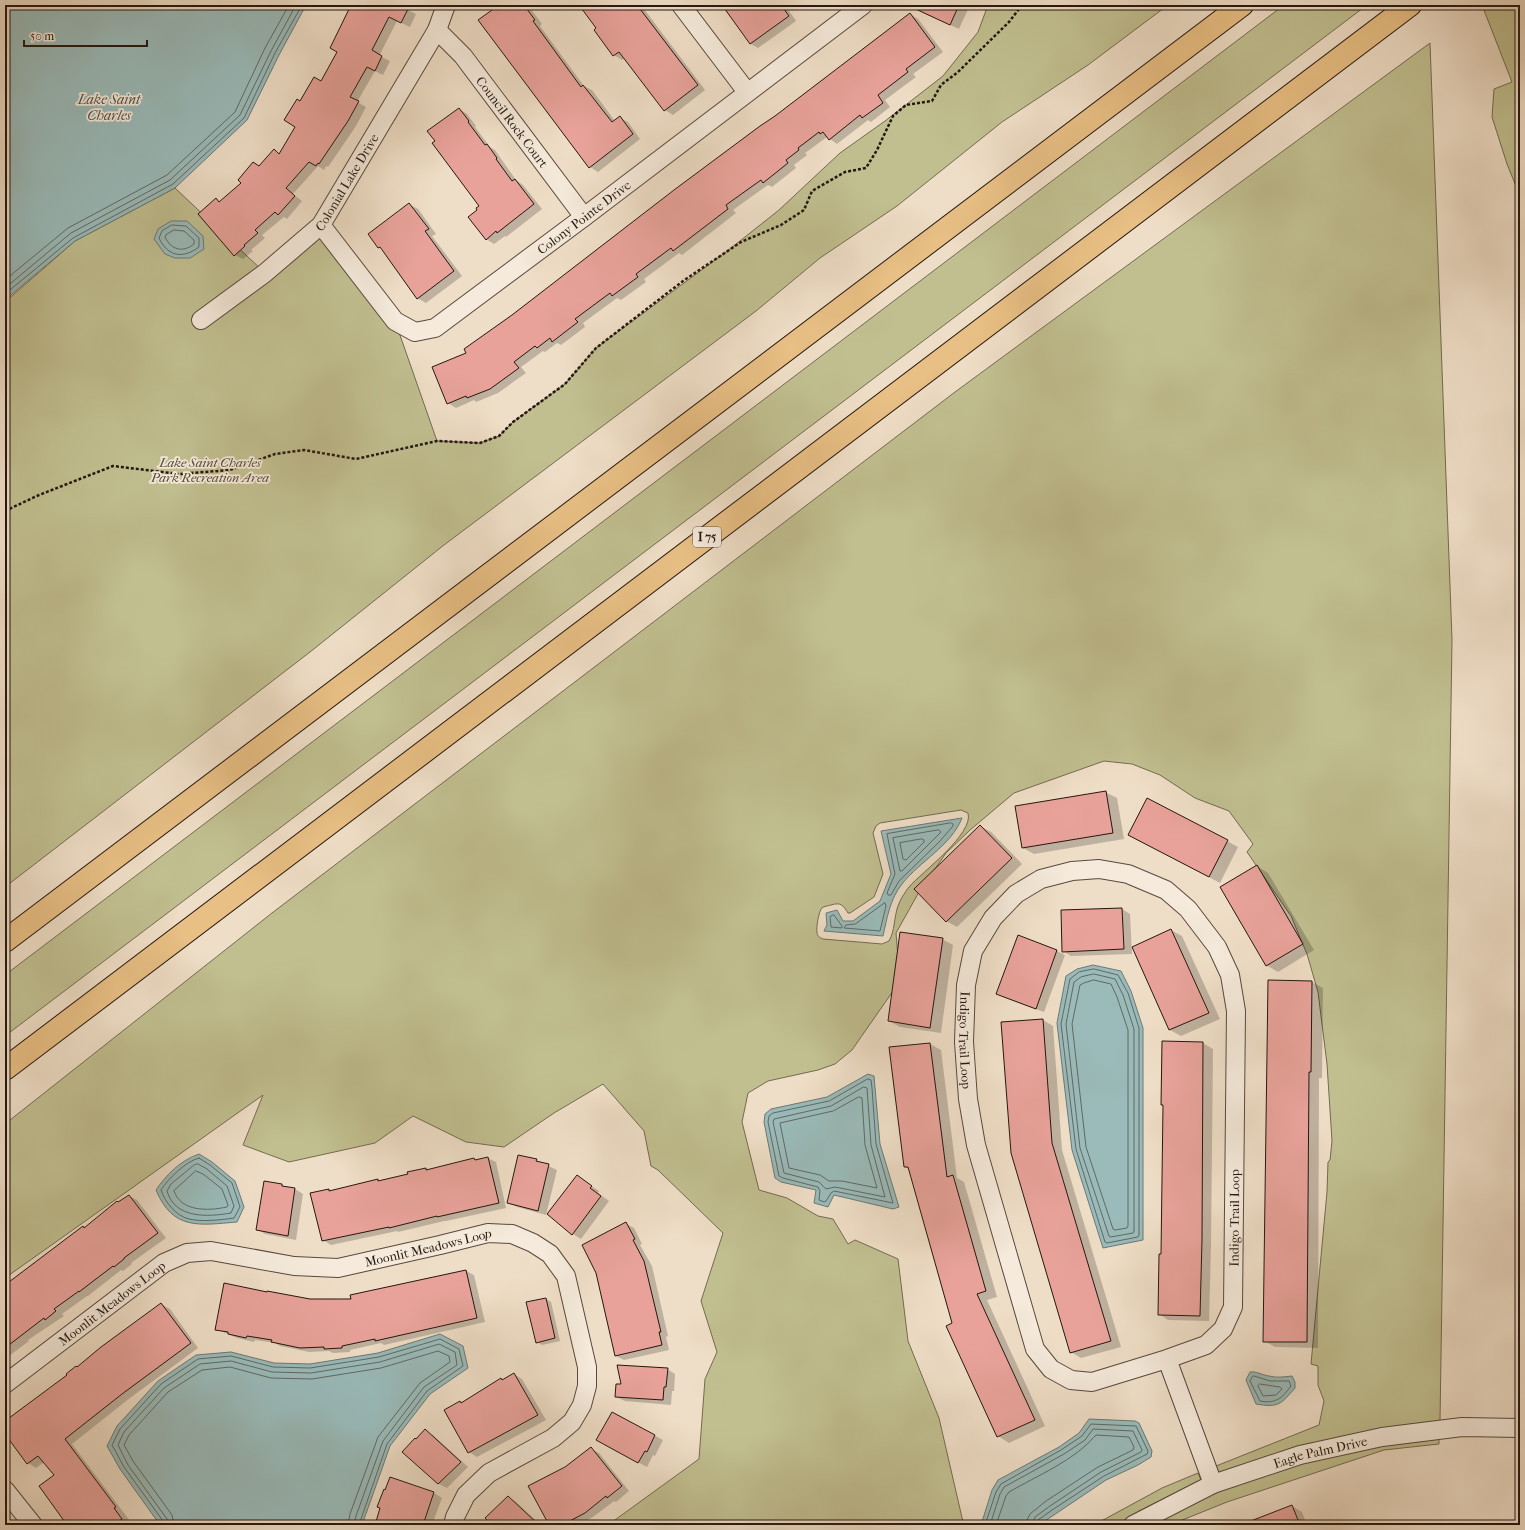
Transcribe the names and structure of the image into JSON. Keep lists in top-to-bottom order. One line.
{"streets":{"highway":["I 75"],"street":["Council Rock Court","Colonial Lake Drive","Colony Pointe Drive","Indigo Trail Loop","Moonlit Meadows Loop","Eagle Palm Drive"]},"crossings":[["Council Rock Court","Colonial Lake Drive"],["Council Rock Court","Colony Pointe Drive"],["Colonial Lake Drive","Colony Pointe Drive"]],"water":["Lake Saint Charles"],"parks":["Lake Saint Charles Park Recreation Area"],"scale_bar":"50 m"}
